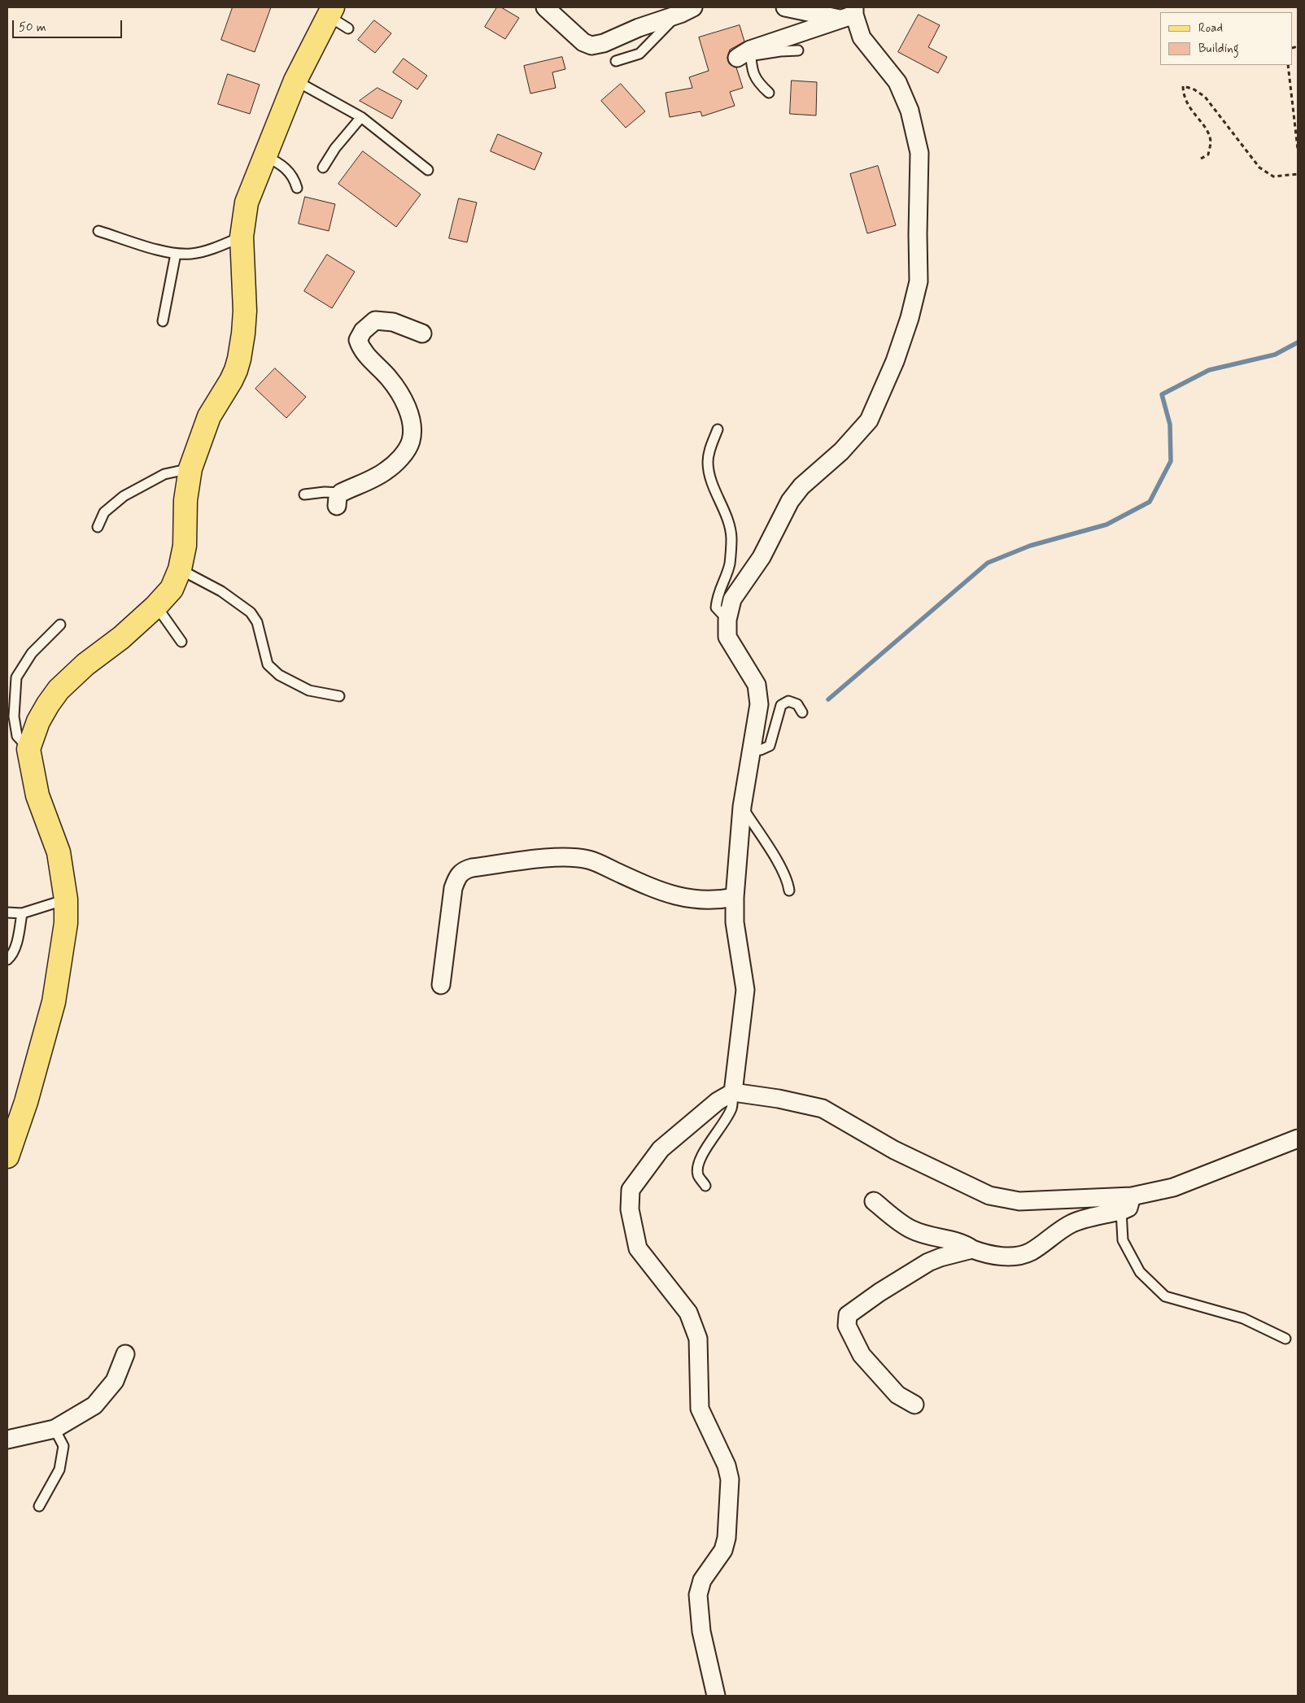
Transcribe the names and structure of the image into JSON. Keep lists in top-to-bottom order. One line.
{"legend":["Road","Building"],"scale_bar":"50 m"}
